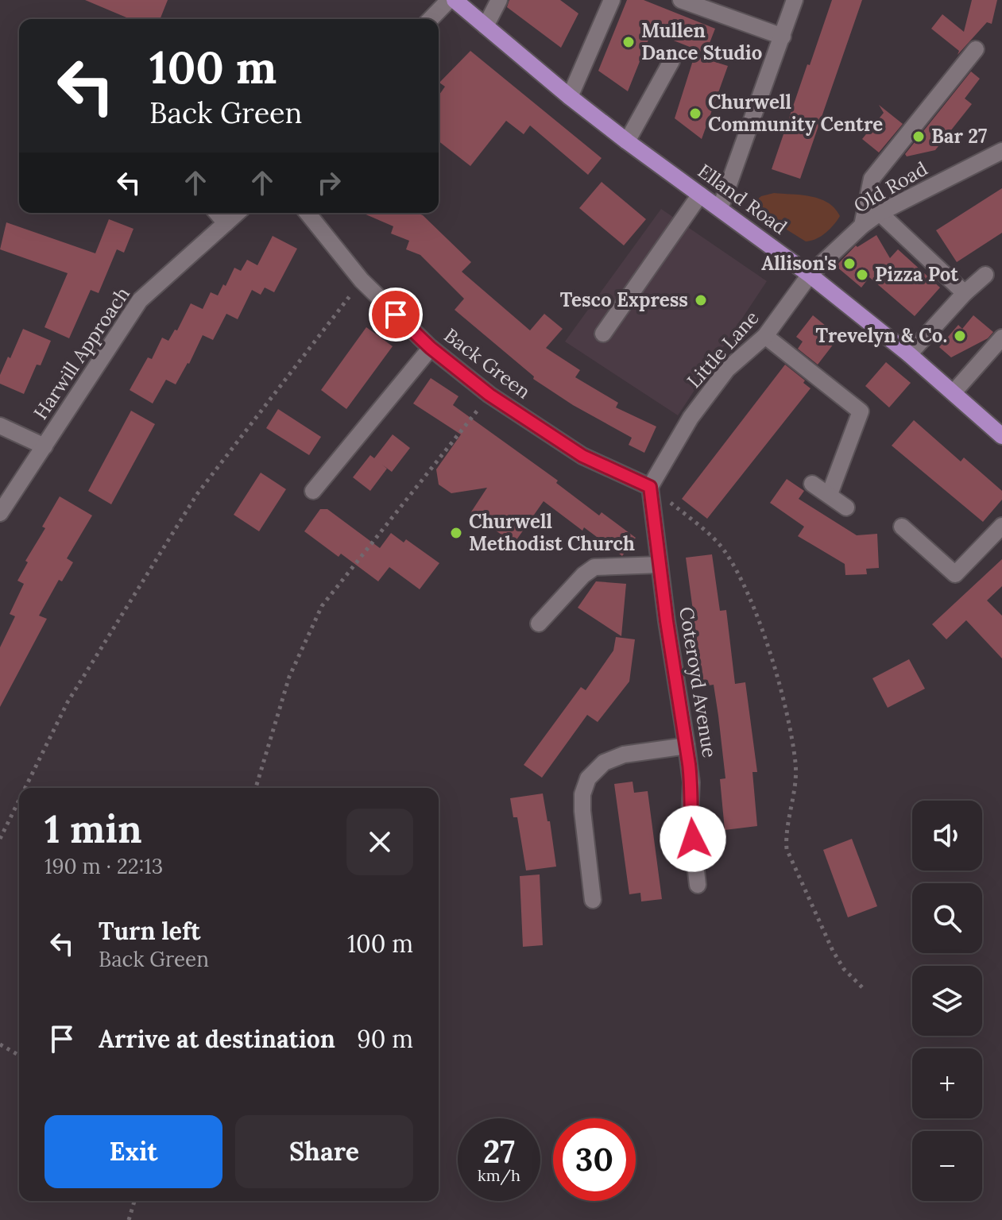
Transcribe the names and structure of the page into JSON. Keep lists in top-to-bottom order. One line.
{"streets":{"main road":["Elland Road"],"street":["Old Road","Little Lane","Harwill Approach","Back Green","Coteroyd Avenue"]},"crossings":[["Old Road","Elland Road"],["Old Road","Little Lane"],["Elland Road","Little Lane"],["Little Lane","Back Green"],["Little Lane","Coteroyd Avenue"],["Back Green","Coteroyd Avenue"]],"places":["Mullen Dance Studio","Churwell Community Centre","Bar 27","Allison's","Pizza Pot","Tesco Express","Trevelyn & Co.","Churwell Methodist Church"],"page":{"turn":["100 m","Back Green"],"heading":["1 min","190 m · 22:13"],"map_buttons":["+","−"],"list":[{"name":"Turn left","note":"Back Green","value":"100 m"},{"name":"Arrive at destination","value":"90 m"}],"buttons":["Exit","Share"],"speed":"27 km/h","limit":"30"}}
